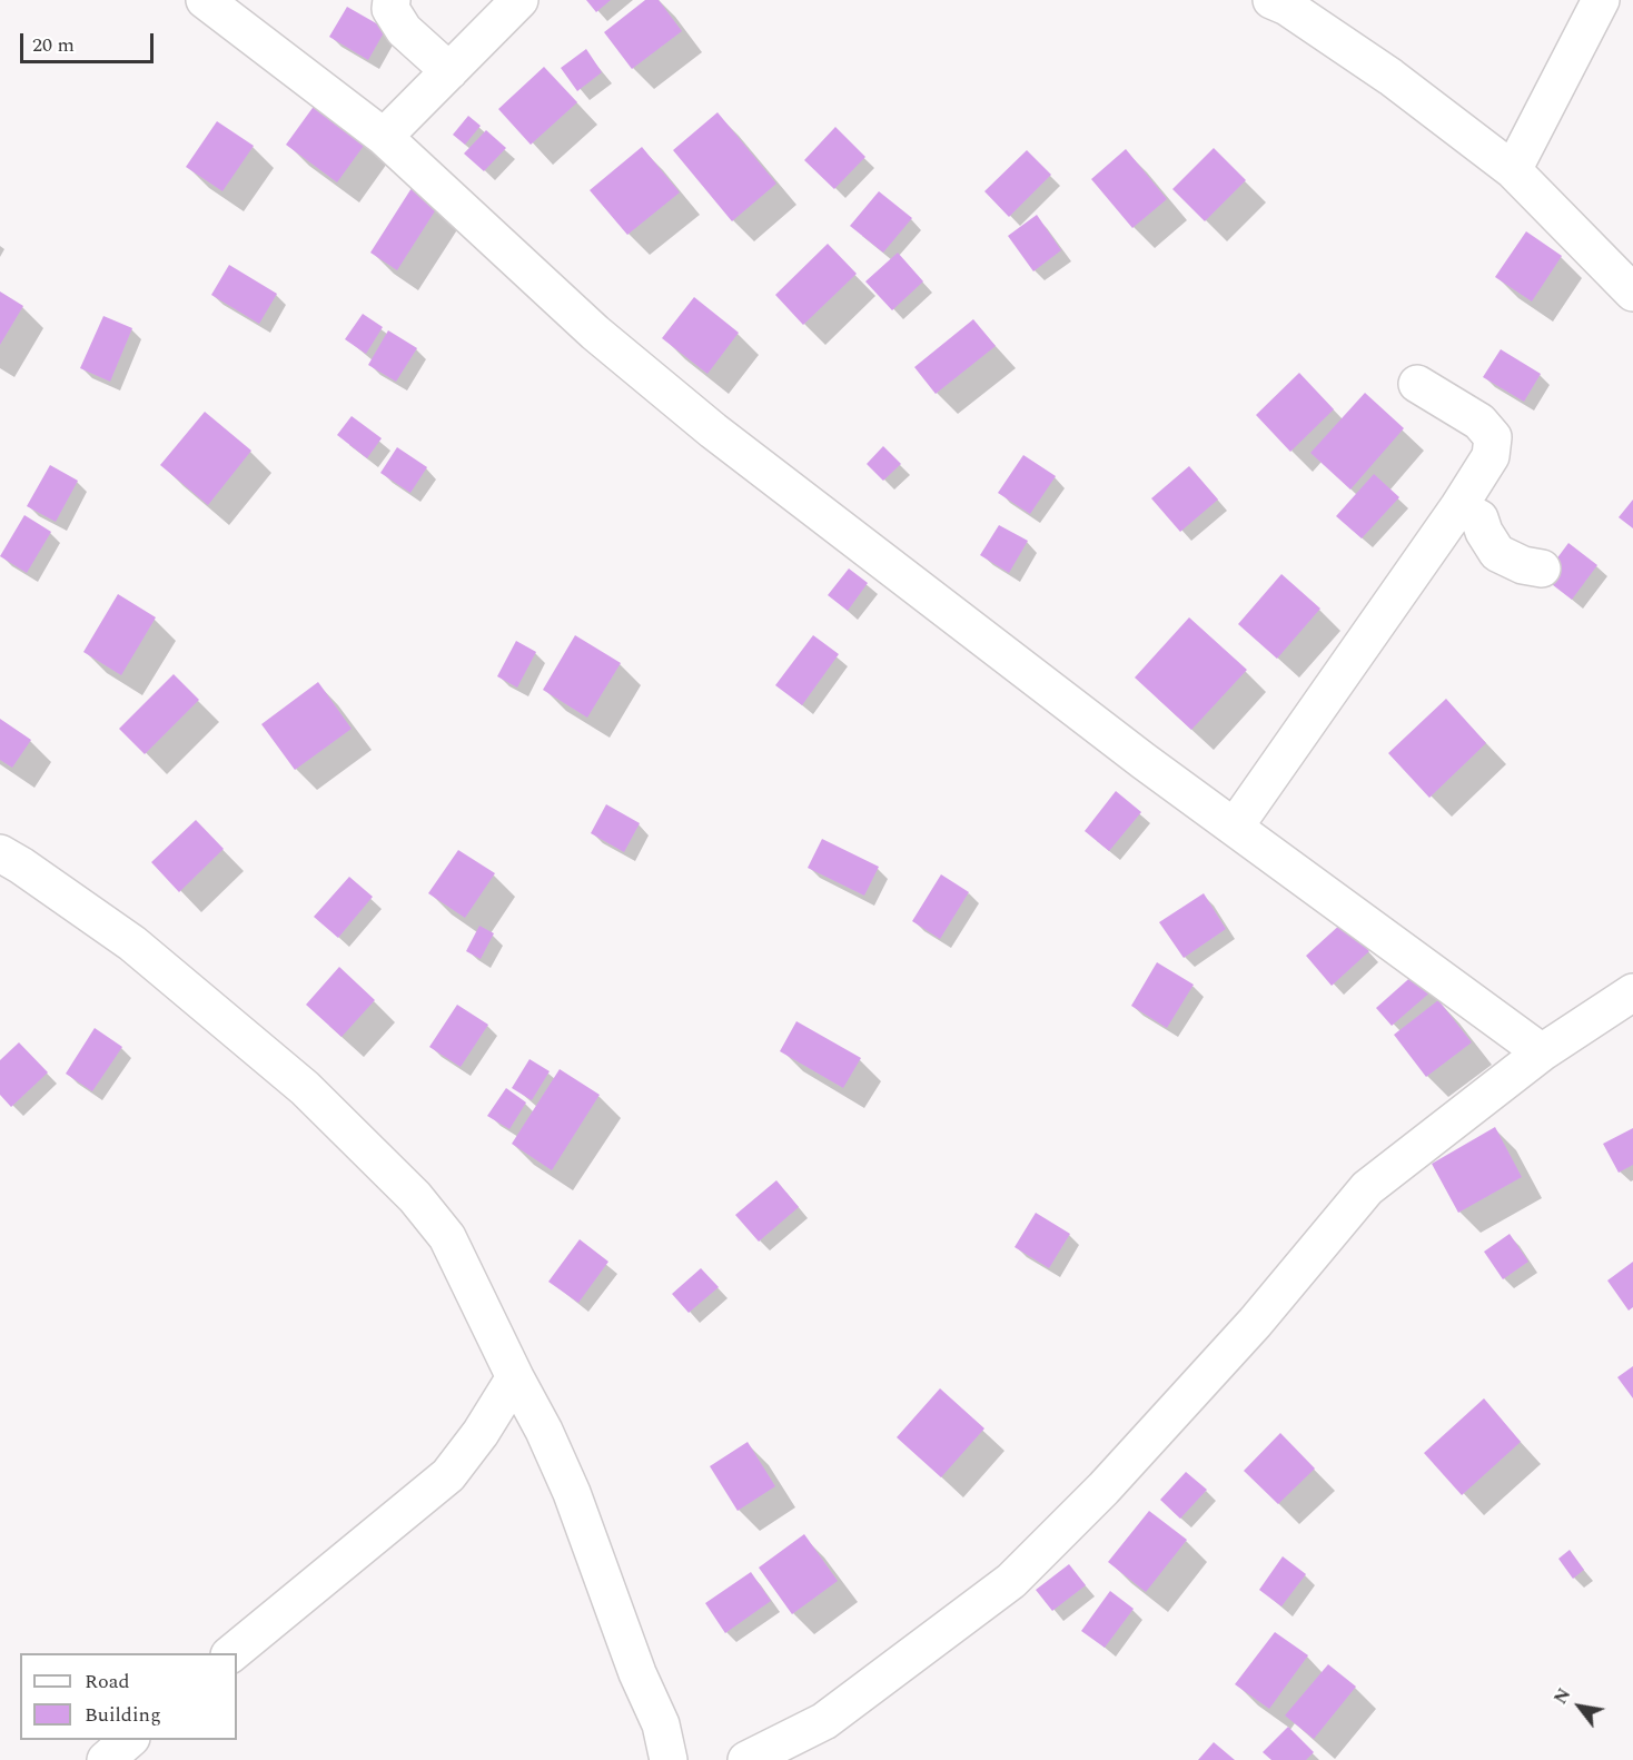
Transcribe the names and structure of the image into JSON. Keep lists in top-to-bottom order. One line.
{"legend":["Road","Building"],"scale_bar":"20 m","north":"top left"}
